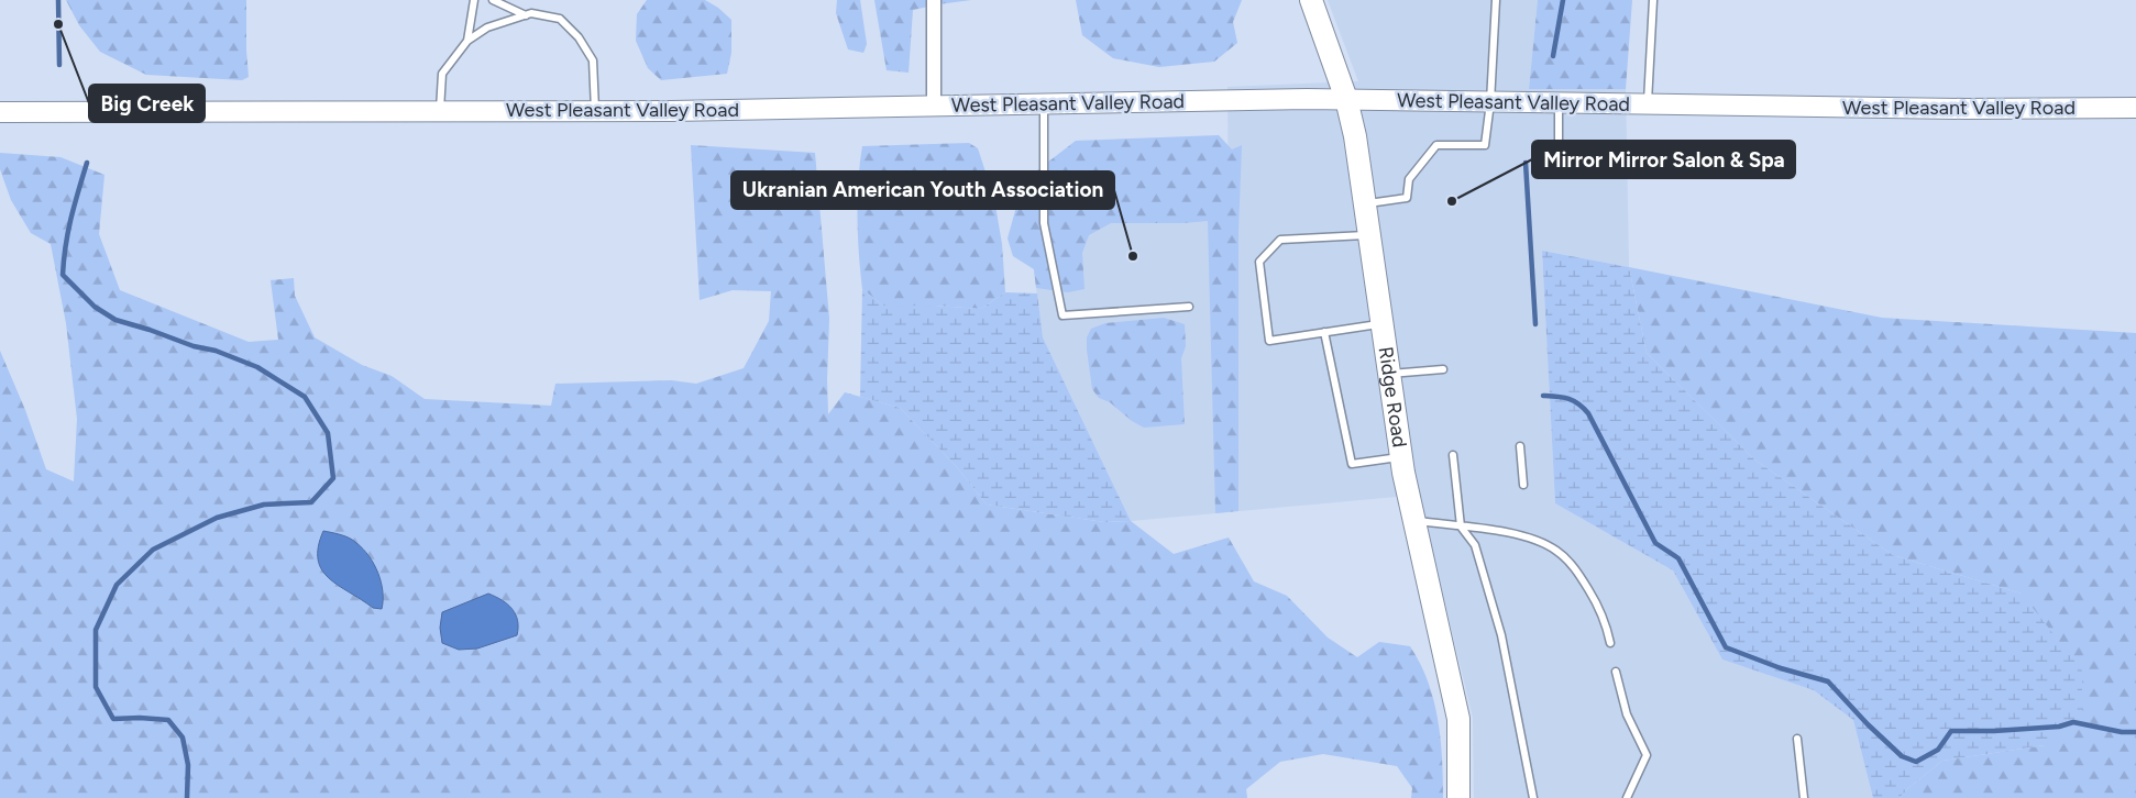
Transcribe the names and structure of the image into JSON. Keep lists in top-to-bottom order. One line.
{"streets":{"main road":["West Pleasant Valley Road","Ridge Road"]},"crossings":[["West Pleasant Valley Road","Ridge Road"]],"places":["Big Creek","Mirror Mirror Salon & Spa","Ukranian American Youth Association"]}
